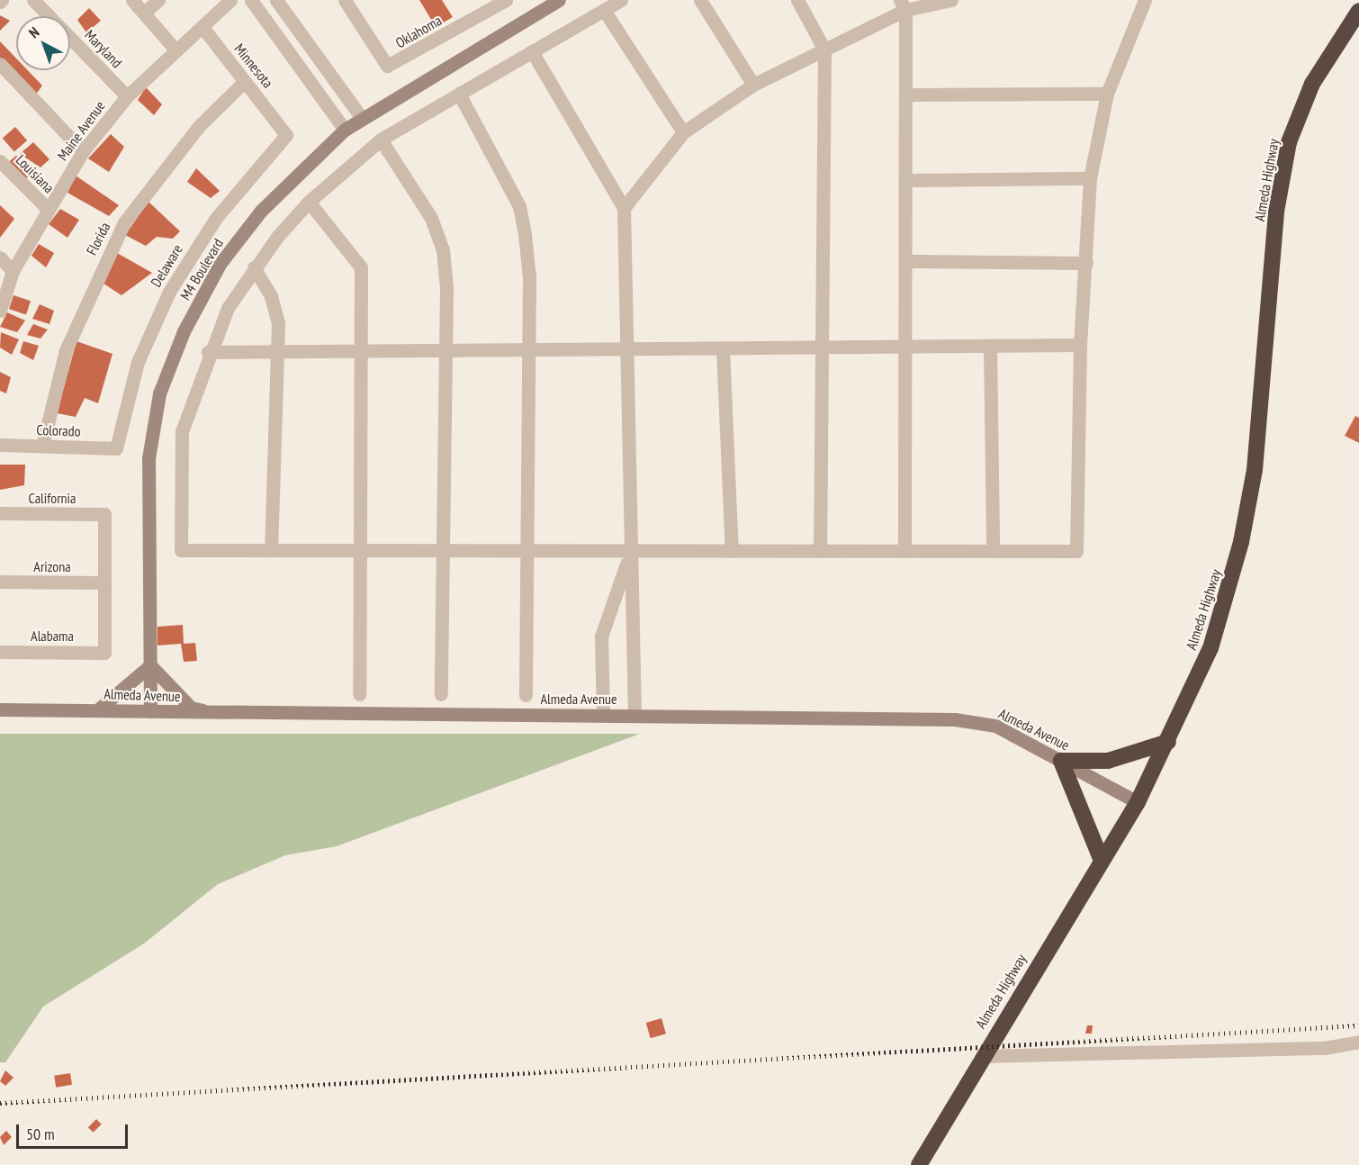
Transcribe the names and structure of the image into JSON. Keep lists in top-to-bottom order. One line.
{"streets":{"highway":["Almeda Highway"],"main road":["M4 Boulevard","Almeda Avenue"],"street":["Oklahoma","Maryland","Minnesota","Maine Avenue","Louisiana","Florida","Delaware","Colorado","California","Arizona","Alabama"]},"crossings":[["Maryland","Maine Avenue"],["Minnesota","Maine Avenue"],["Minnesota","Florida"],["Minnesota","Delaware"],["Maine Avenue","Louisiana"],["Almeda Highway","Almeda Avenue"],["Florida","Colorado"],["Delaware","Colorado"],["M4 Boulevard","Almeda Avenue"],["California","Arizona"],["California","Alabama"],["Arizona","Alabama"]],"scale_bar":"50 m","north":"top left"}
